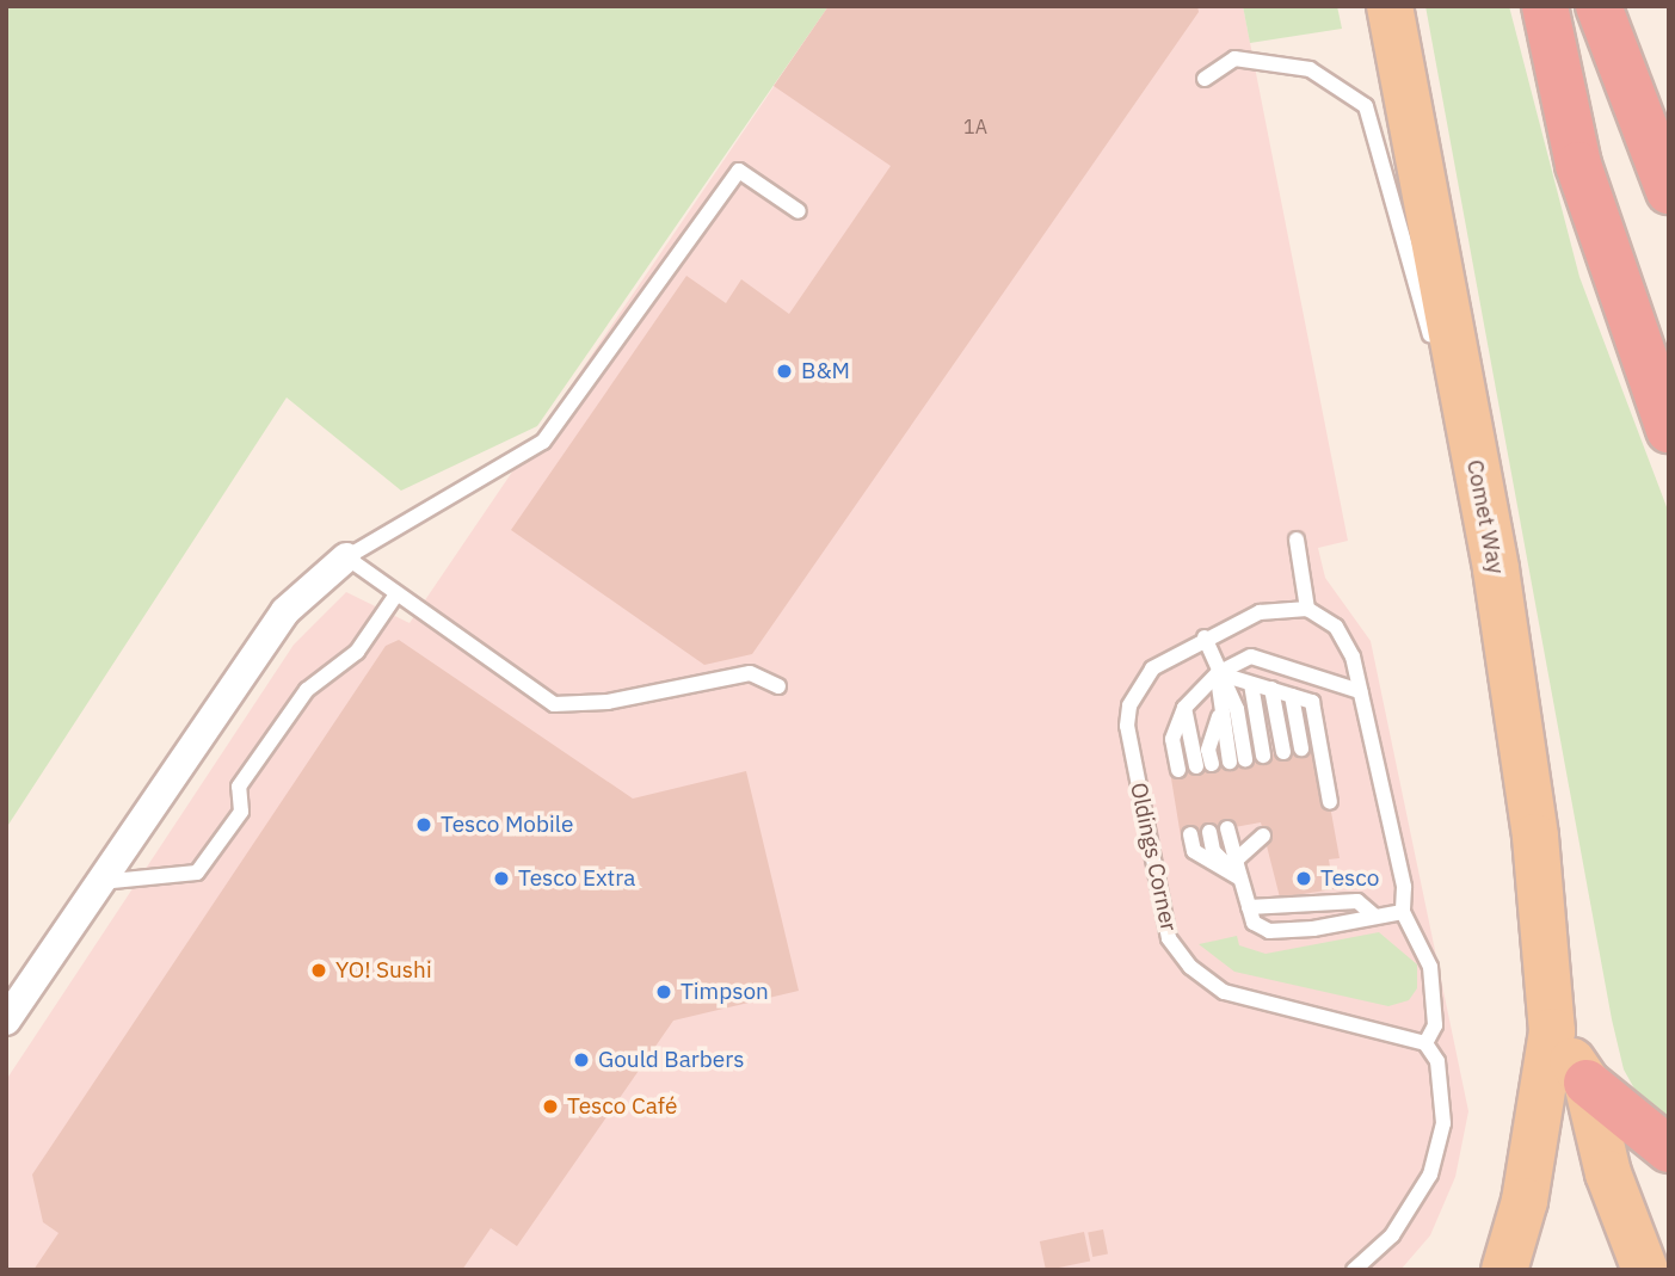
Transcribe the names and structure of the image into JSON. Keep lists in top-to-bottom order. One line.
{"streets":{"main road":["Comet Way"],"lane":["Oldings Corner"]},"places":["B&M","Tesco Mobile","Tesco Extra","Tesco","YO! Sushi","Timpson","Gould Barbers","Tesco Café"],"house_numbers":["1A"]}
